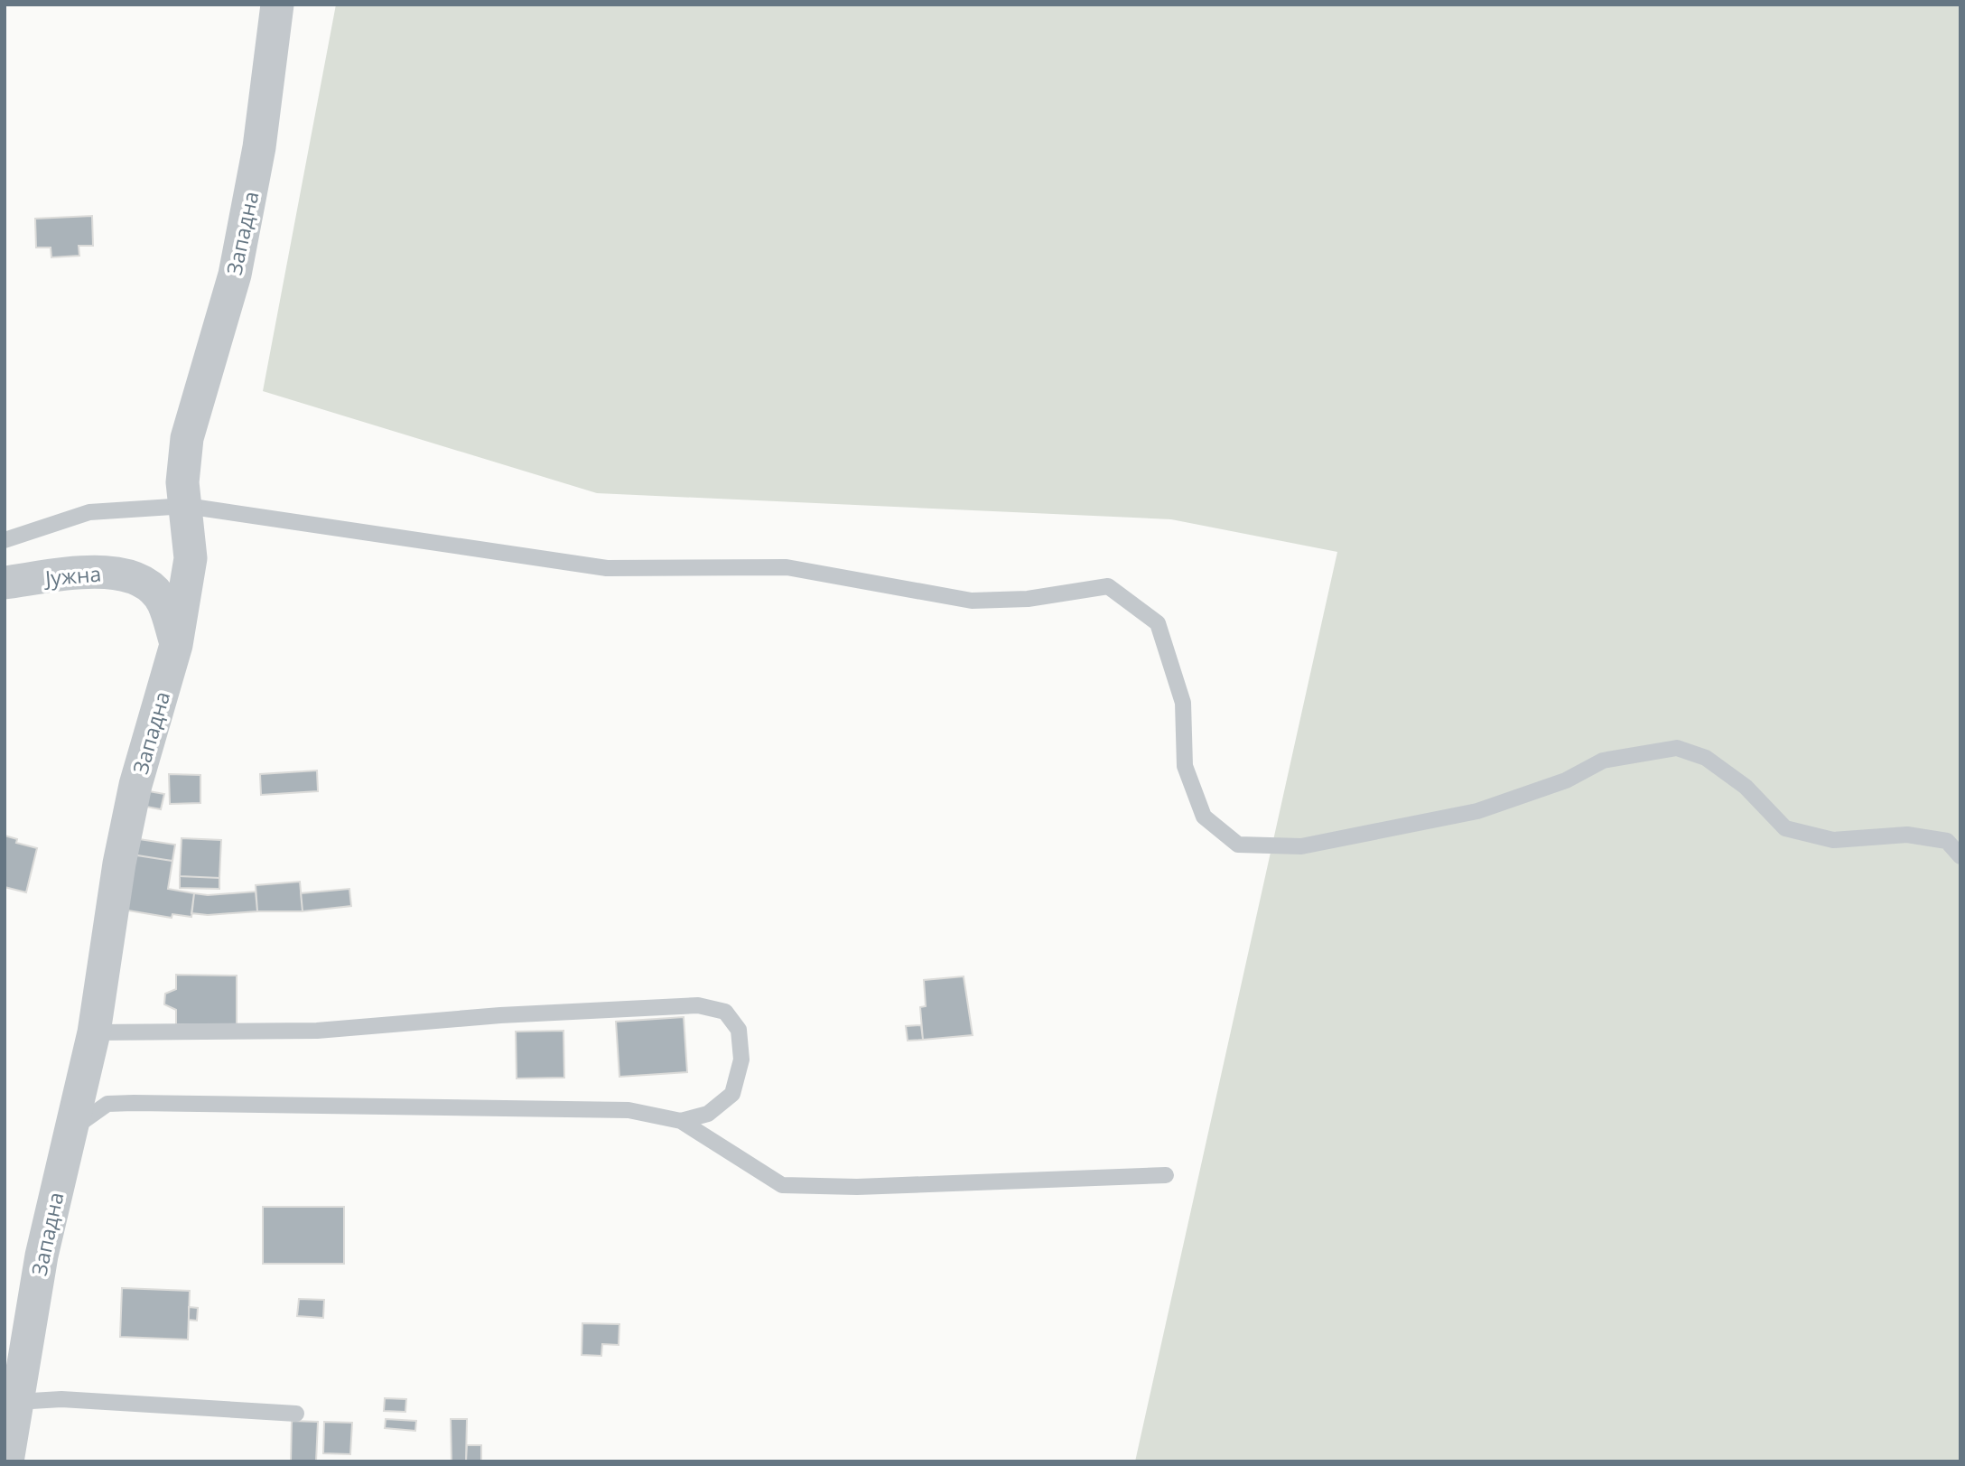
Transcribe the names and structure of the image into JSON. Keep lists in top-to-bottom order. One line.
{"streets":{"street":["Западна","Јужна"]},"crossings":[["Западна","Јужна"]]}
